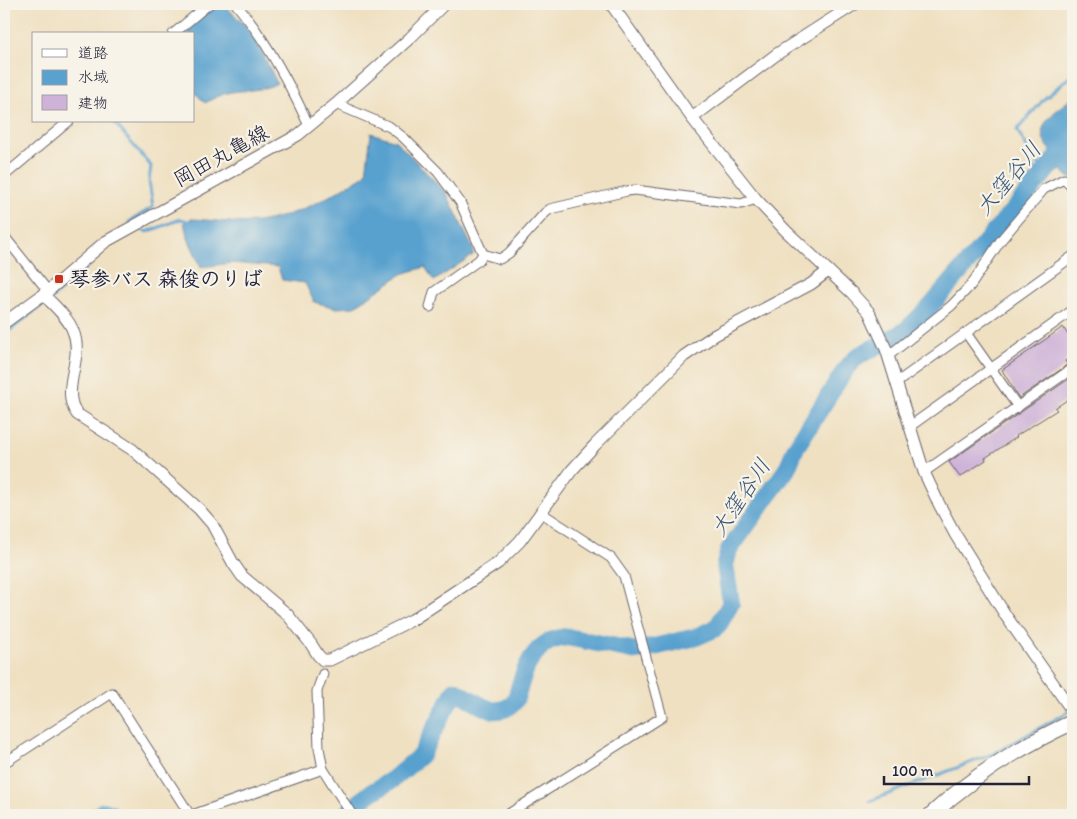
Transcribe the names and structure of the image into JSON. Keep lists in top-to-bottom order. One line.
{"streets":{"street":["岡田丸亀線"]},"water":["大窪谷川"],"places":{"transit":["琴参バス 森俊のりば"]},"legend":["道路","水域","建物"],"scale_bar":"100 m"}
